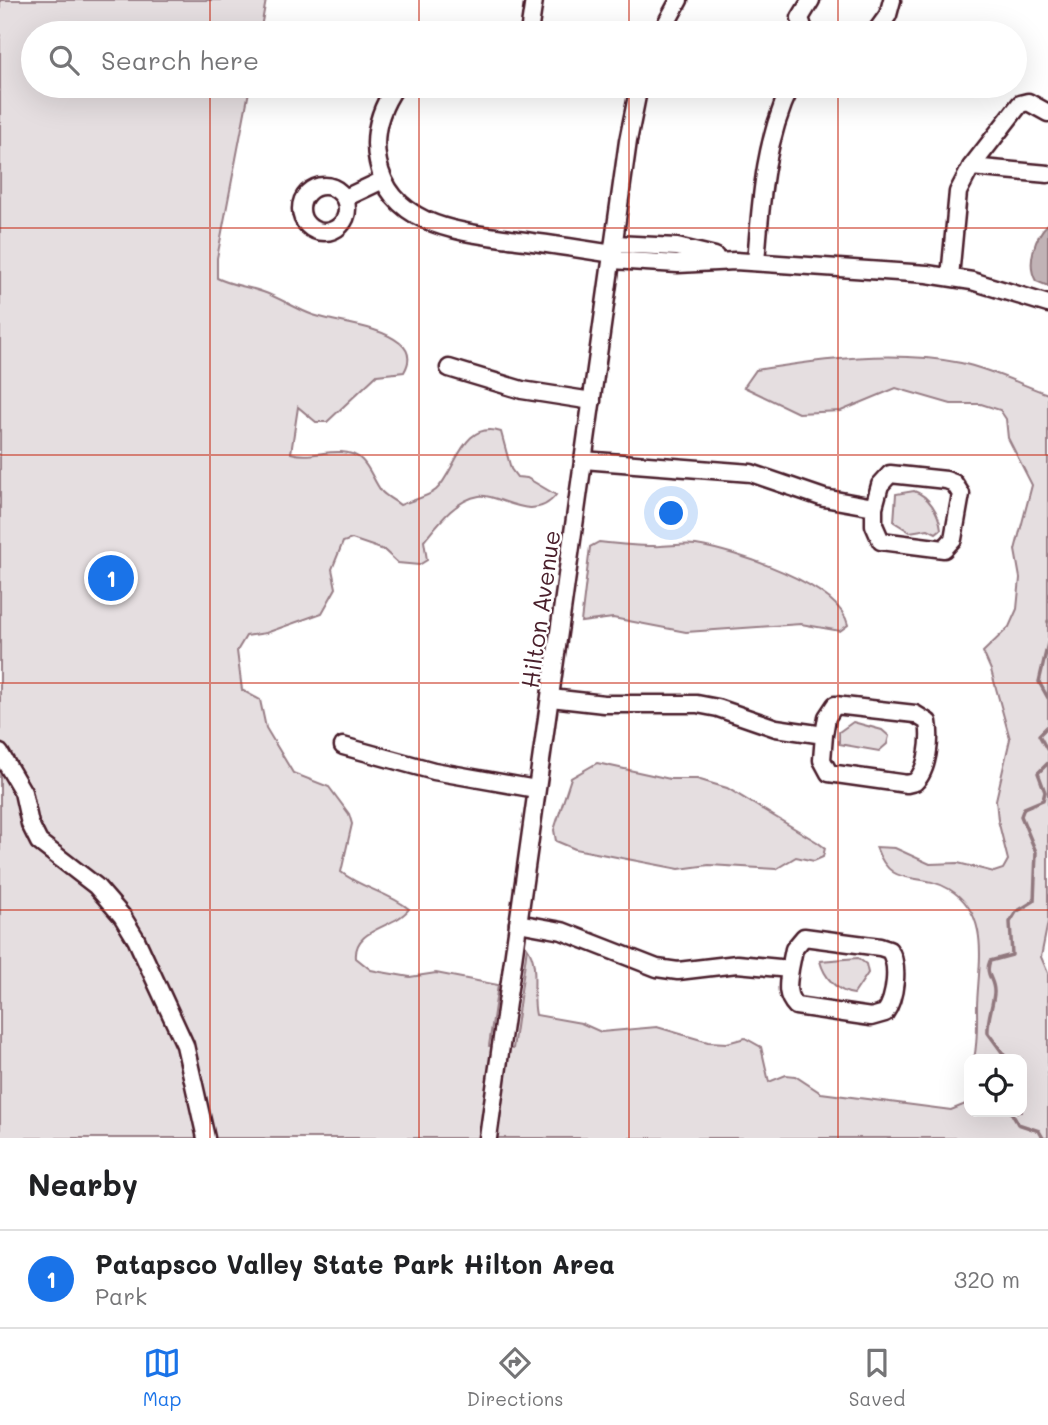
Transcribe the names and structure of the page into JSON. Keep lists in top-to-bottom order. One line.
{"streets":{"street":["Hilton Avenue"]},"page":{"search":"Search here","pins":"1","heading":"Nearby","list":[{"mark":"1","name":"Patapsco Valley State Park Hilton Area","note":"Park","value":"320 m"}],"nav":["Map","Directions","Saved"]}}
